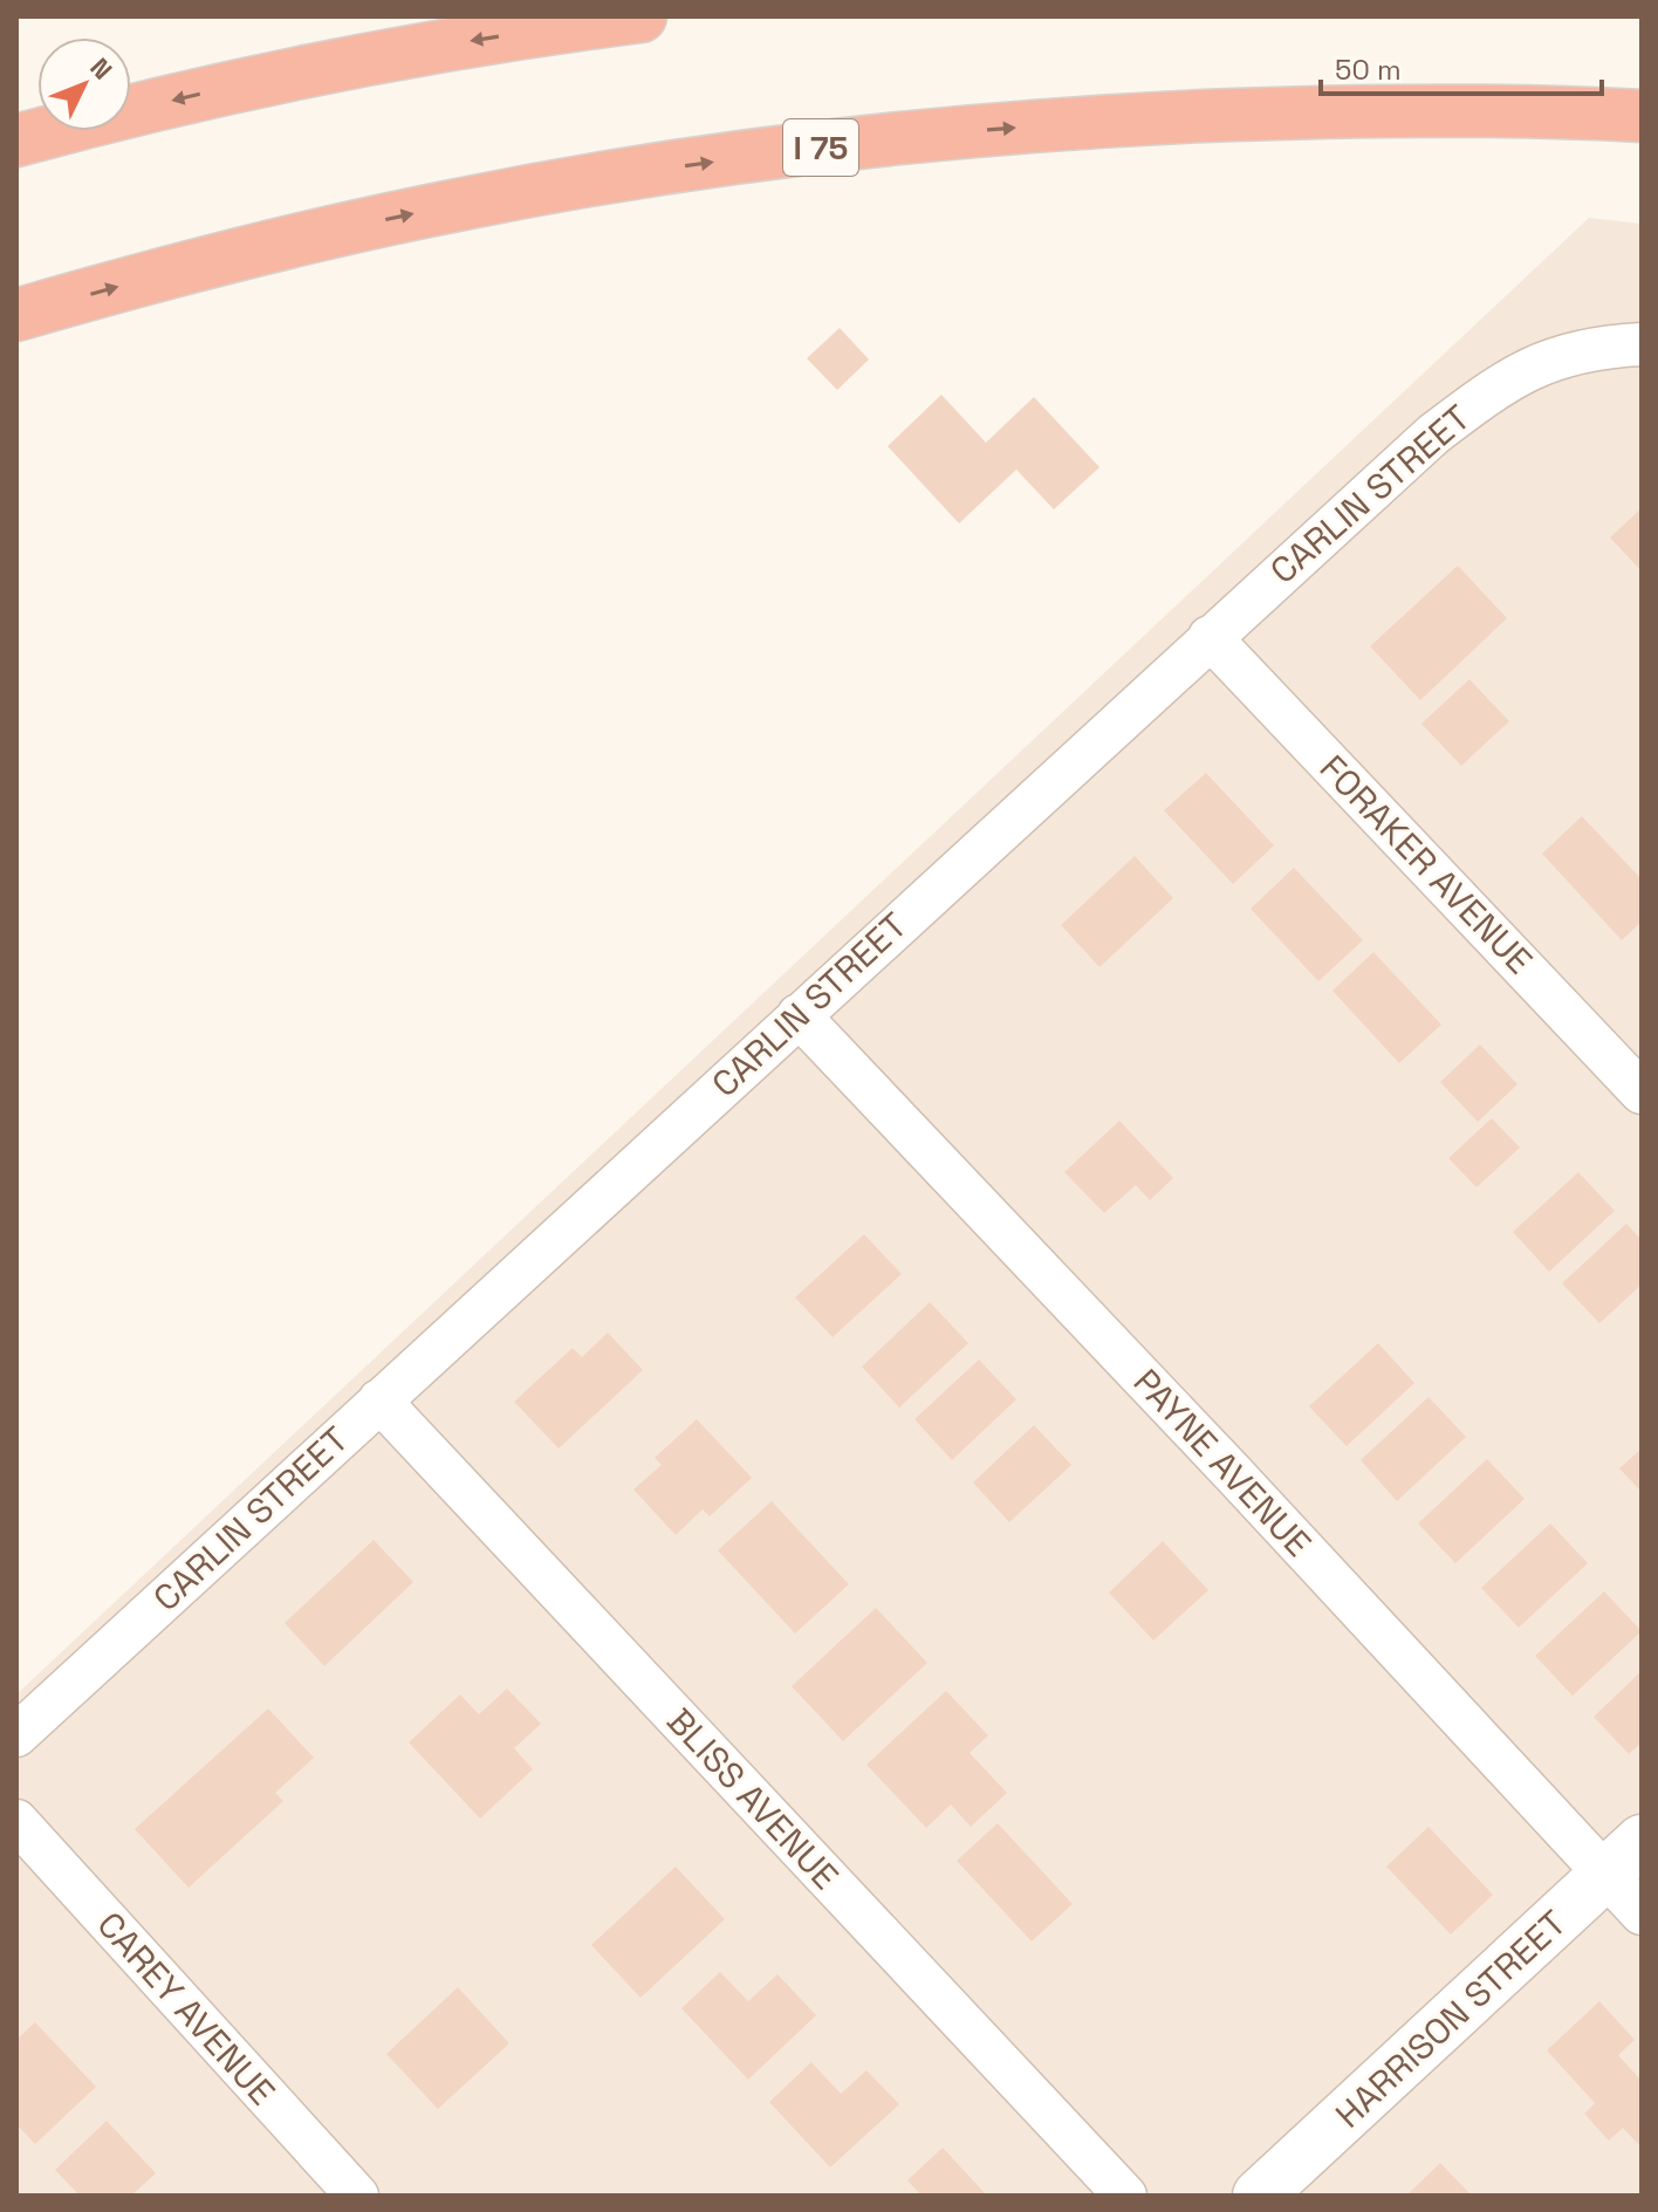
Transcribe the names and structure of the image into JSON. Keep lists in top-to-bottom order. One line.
{"streets":{"highway":["I 75"],"street":["CARLIN STREET","FORAKER AVENUE","PAYNE AVENUE","BLISS AVENUE","CAREY AVENUE","HARRISON STREET"]},"crossings":[["CARLIN STREET","FORAKER AVENUE"],["CARLIN STREET","PAYNE AVENUE"],["CARLIN STREET","BLISS AVENUE"],["PAYNE AVENUE","HARRISON STREET"]],"scale_bar":"50 m","north":"top right"}
